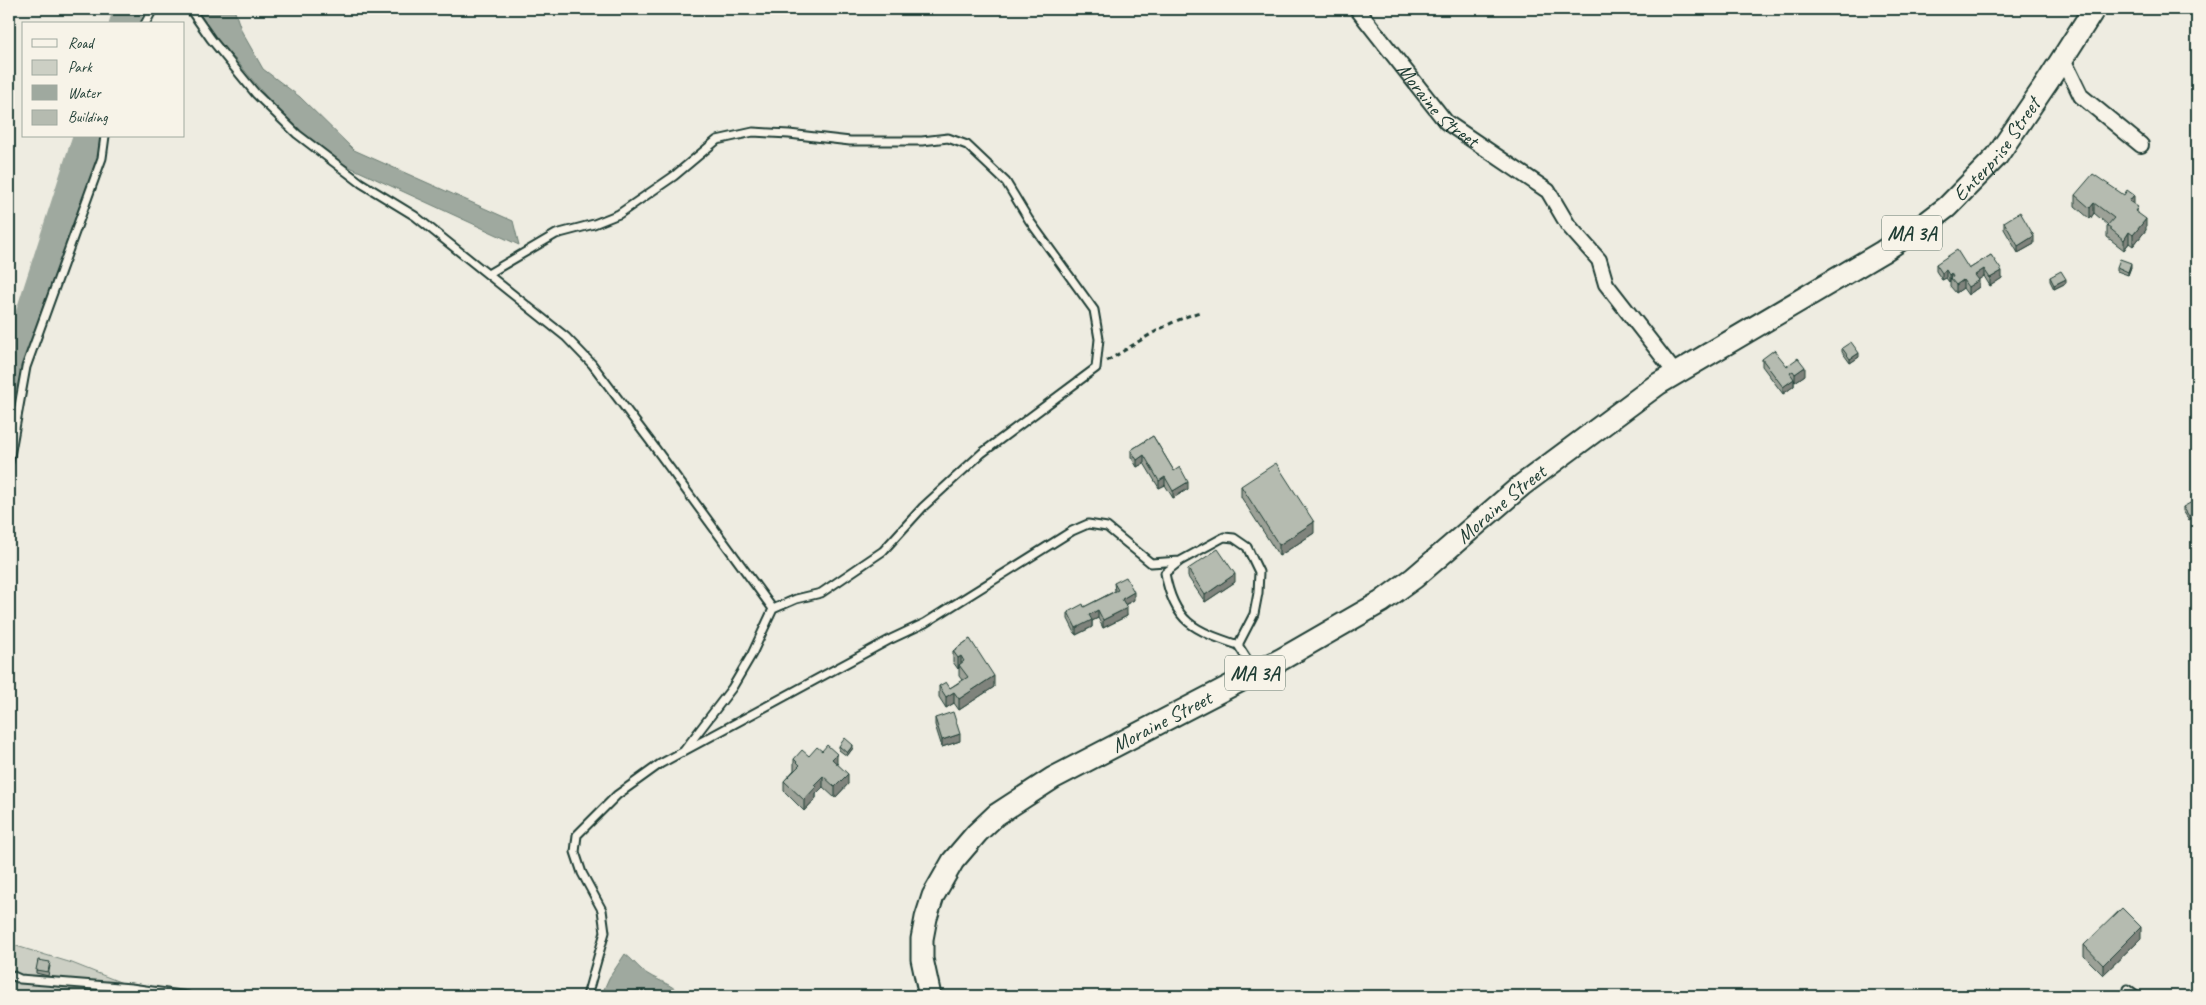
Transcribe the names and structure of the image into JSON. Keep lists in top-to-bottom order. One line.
{"streets":{"main road":["Moraine Street","Enterprise Street","MA 3A"]},"crossings":[["Moraine Street","Enterprise Street"]],"legend":["Road","Park","Water","Building"]}
